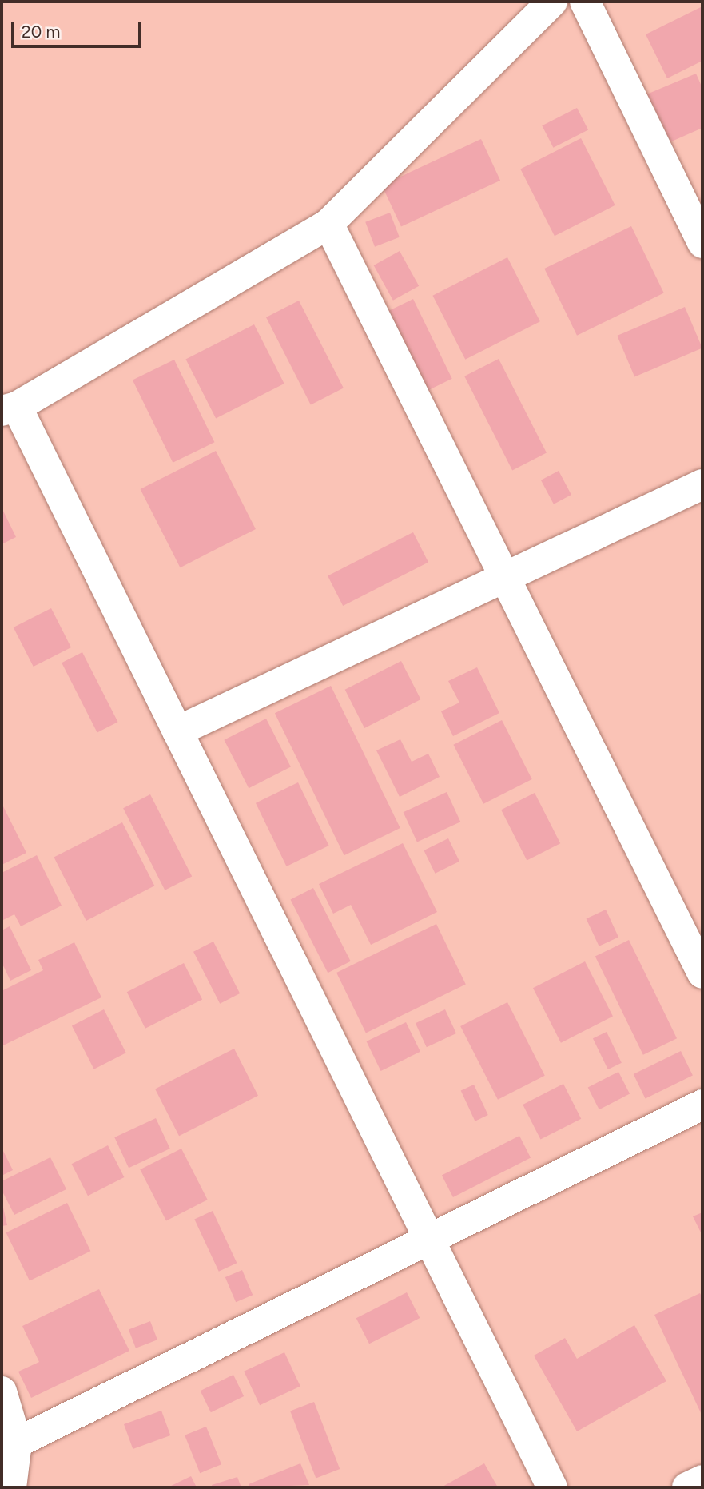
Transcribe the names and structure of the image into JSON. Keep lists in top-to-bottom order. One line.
{"scale_bar":"20 m"}
